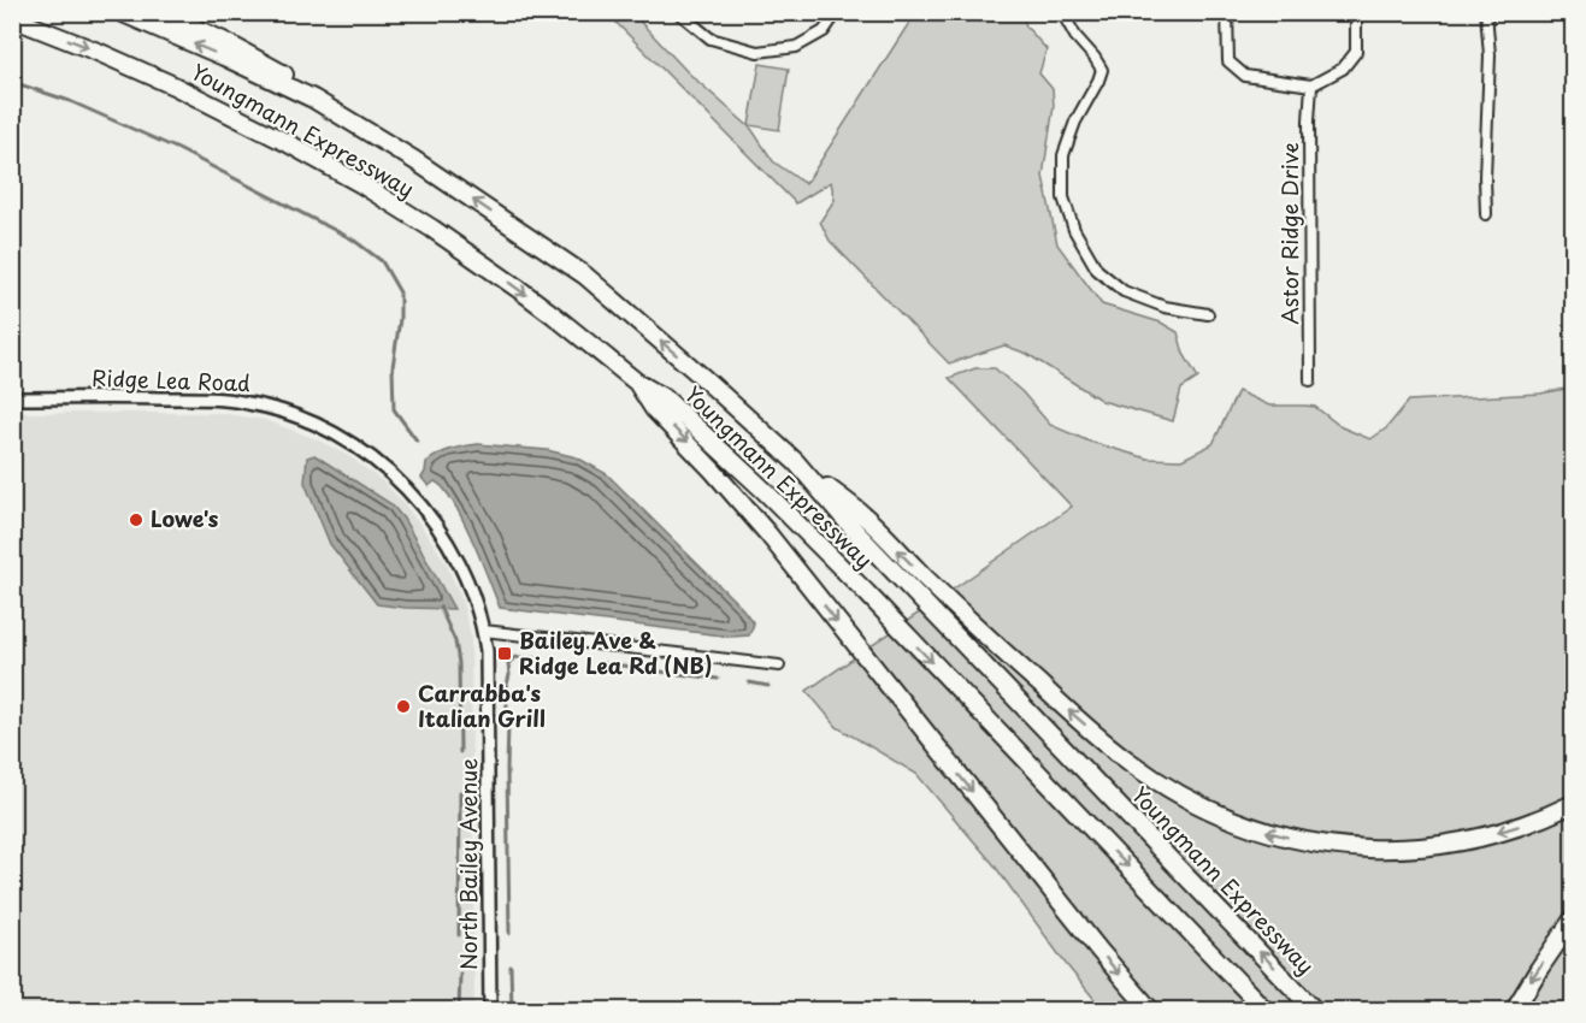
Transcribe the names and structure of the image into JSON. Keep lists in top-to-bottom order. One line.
{"streets":{"highway":["Youngmann Expressway"],"street":["Astor Ridge Drive","Ridge Lea Road","North Bailey Avenue"]},"crossings":[["Ridge Lea Road","North Bailey Avenue"]],"places":{"other":["Lowe's","Carrabba's Italian Grill"],"transit":["Bailey Ave & Ridge Lea Rd (NB)"]}}
